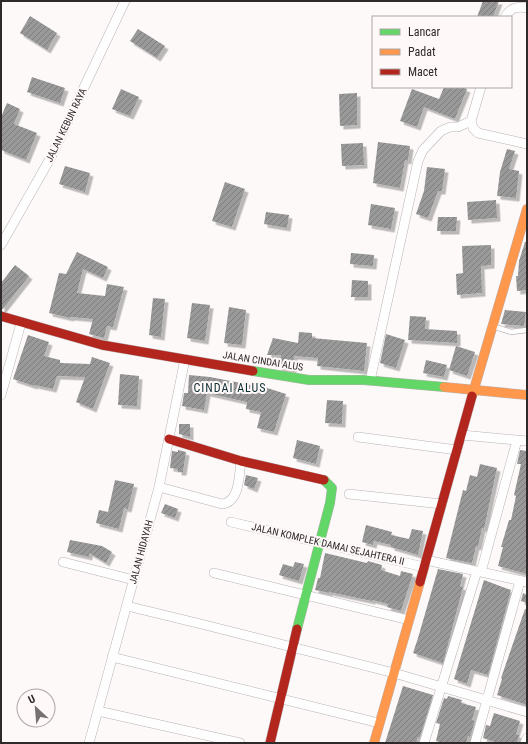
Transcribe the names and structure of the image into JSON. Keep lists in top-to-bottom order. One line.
{"streets":{"street":["JALAN KEBUN RAYA","JALAN CINDAI ALUS","JALAN KOMPLEK DAMAI SEJAHTERA II","JALAN HIDAYAH"]},"crossings":[["JALAN CINDAI ALUS","JALAN HIDAYAH"]],"districts":["CINDAI ALUS"],"legend":["Lancar","Padat","Macet"],"north":"top left"}
